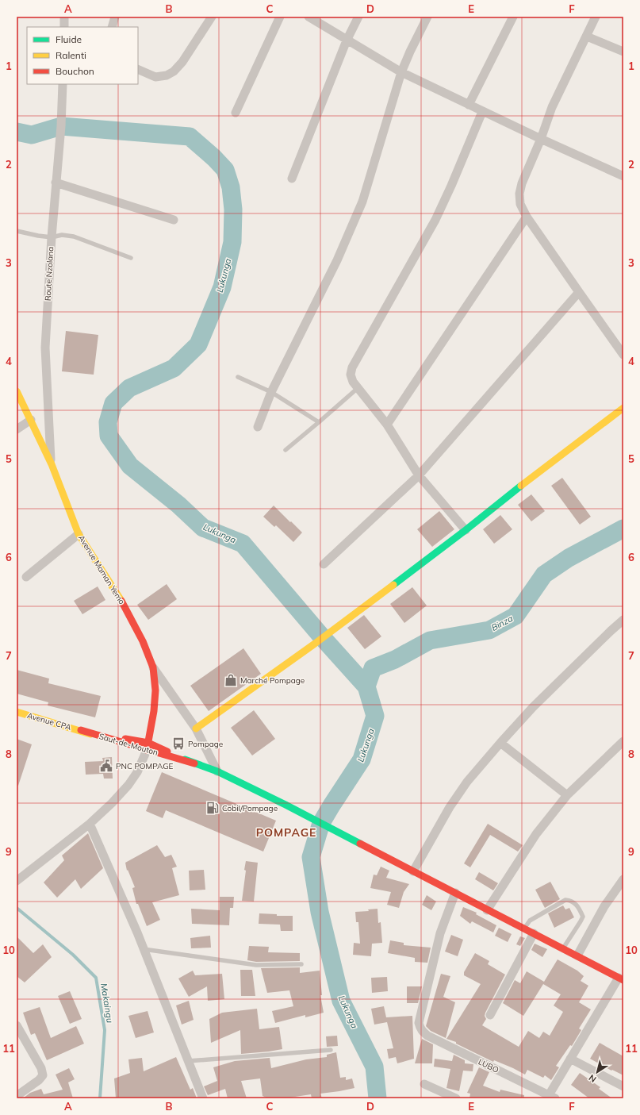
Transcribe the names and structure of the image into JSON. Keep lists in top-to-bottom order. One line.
{"streets":{"street":["Route Nzolana","Avenue Maman Yemo","Avenue CPA","Saut-de-Mouton","LUBO"]},"crossings":[["Route Nzolana","Avenue Maman Yemo"],["Avenue CPA","Saut-de-Mouton"]],"districts":["POMPAGE"],"water":["Lukunga","Binza","Makaingu"],"places":{"shop":["Marché Pompage"],"bus stop":["Pompage"],"public building":["PNC POMPAGE"],"fuel station":["Cobil/Pompage"]},"legend":["Fluide","Ralenti","Bouchon"],"north":"bottom left","grid":{"columns":["A","B","C","D","E","F"],"rows":["1","2","3","4","5","6","7","8","9","10","11"]}}
